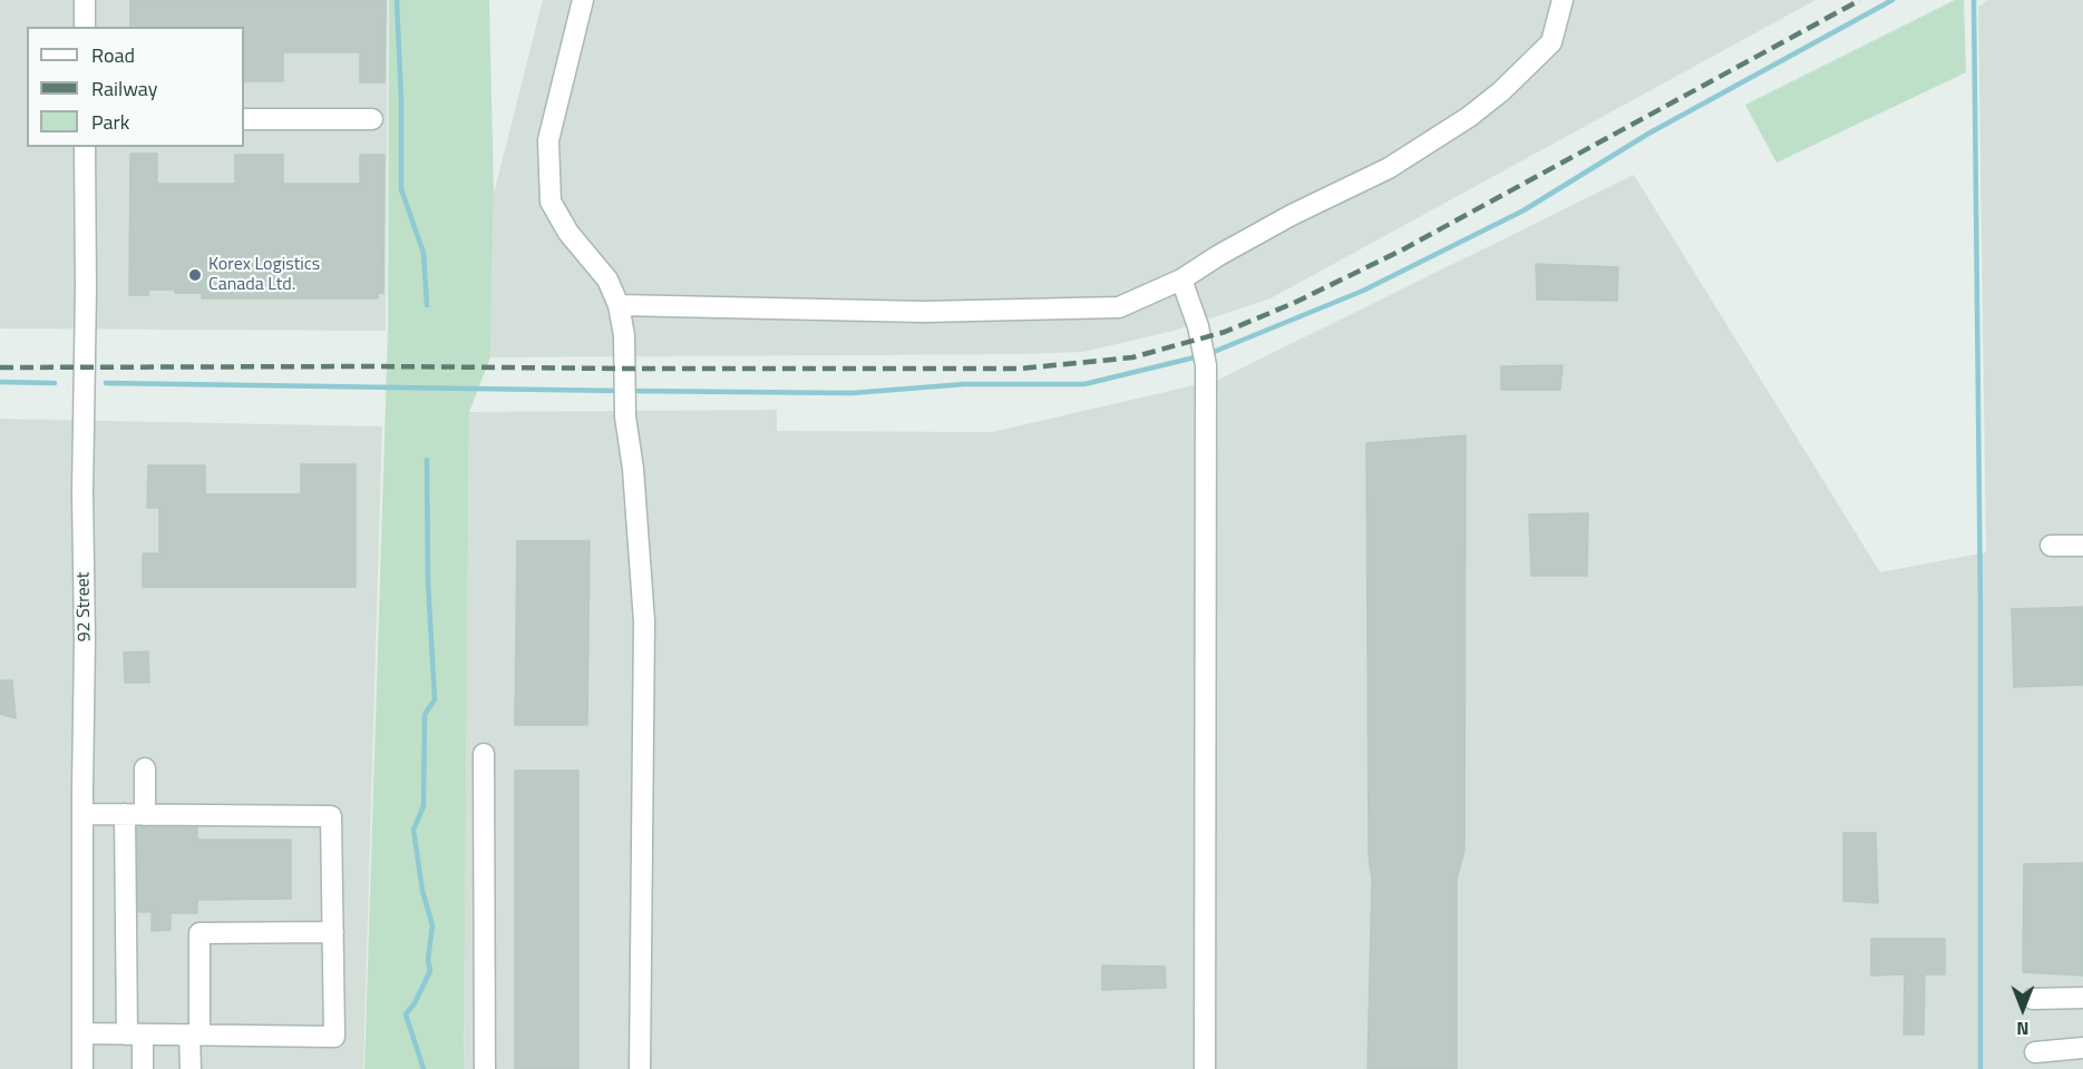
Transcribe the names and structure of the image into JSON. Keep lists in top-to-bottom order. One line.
{"streets":{"street":["92 Street"]},"places":["Korex Logistics Canada Ltd."],"legend":["Road","Railway","Park"],"north":"bottom"}
